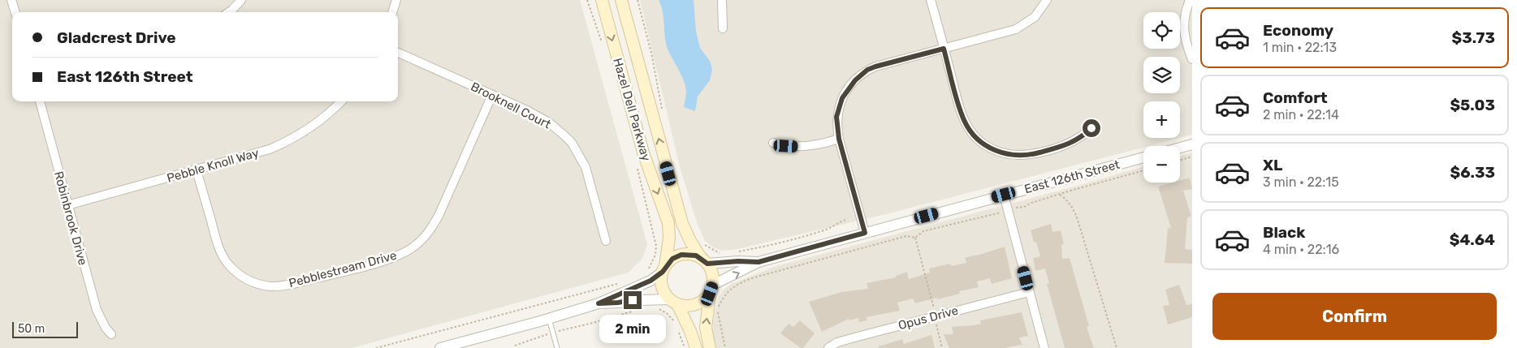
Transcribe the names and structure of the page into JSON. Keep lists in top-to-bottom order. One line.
{"streets":{"main road":["Hazel Dell Parkway"],"street":["Brooknell Court","Pebble Knoll Way","East 126th Street","Robinbrook Drive","Pebblestream Drive","Opus Drive"]},"crossings":[["Brooknell Court","Pebblestream Drive"],["Hazel Dell Parkway","East 126th Street"],["Pebble Knoll Way","Robinbrook Drive"],["Pebble Knoll Way","Pebblestream Drive"]],"scale_bar":"50 m","page":{"list":[{"name":"Economy","note":"1 min · 22:13","value":"$3.73"},{"name":"Comfort","note":"2 min · 22:14","value":"$5.03"},{"name":"XL","note":"3 min · 22:15","value":"$6.33"},{"name":"Black","note":"4 min · 22:16","value":"$4.64"}],"map_buttons":["+","−"],"banner":["Gladcrest Drive","East 126th Street"],"buttons":"Confirm","bubble":"2 min","scale":"50 m"}}
